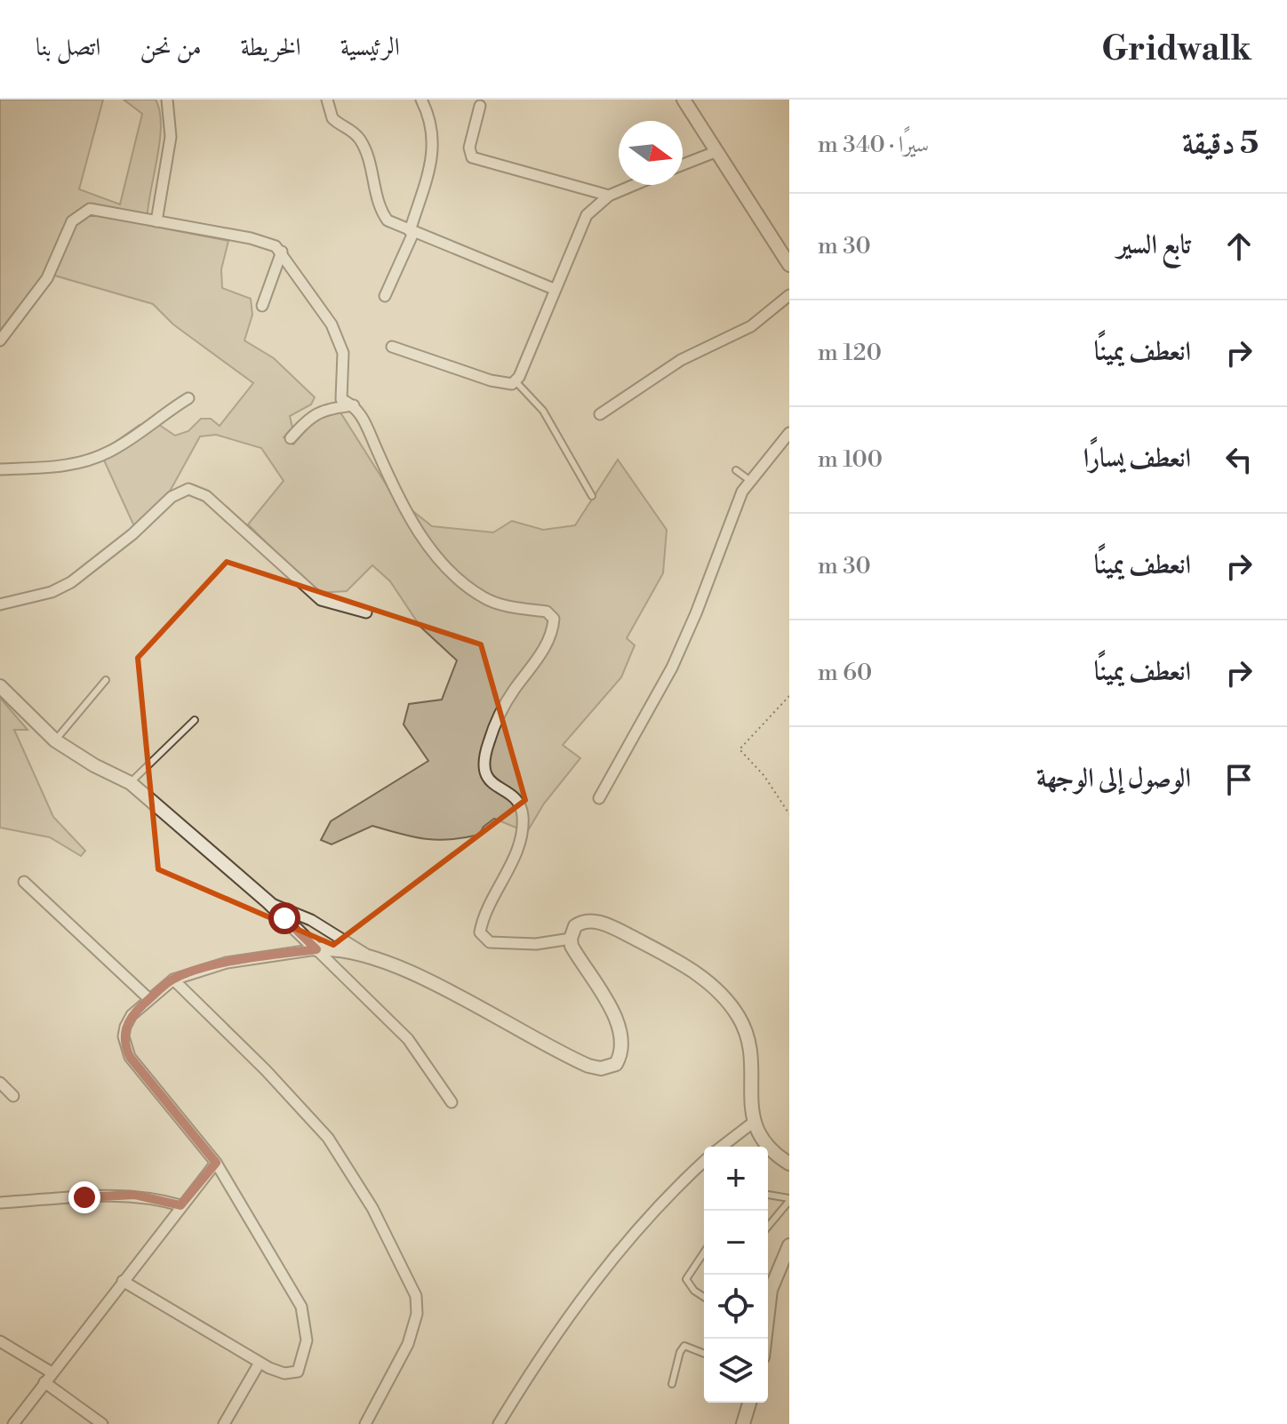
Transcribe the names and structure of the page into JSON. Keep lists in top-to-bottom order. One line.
{"north":"right","page":{"header":"Gridwalk","nav":["الرئيسية","الخريطة","من نحن","اتصل بنا"],"heading":["5 دقيقة","سيرًا · 340 m"],"list":[["تابع السير","30 m"],["انعطف يمينًا","120 m"],["انعطف يسارًا","100 m"],["انعطف يمينًا","30 m"],["انعطف يمينًا","60 m"],"الوصول إلى الوجهة"],"map_buttons":["+","−"]}}
